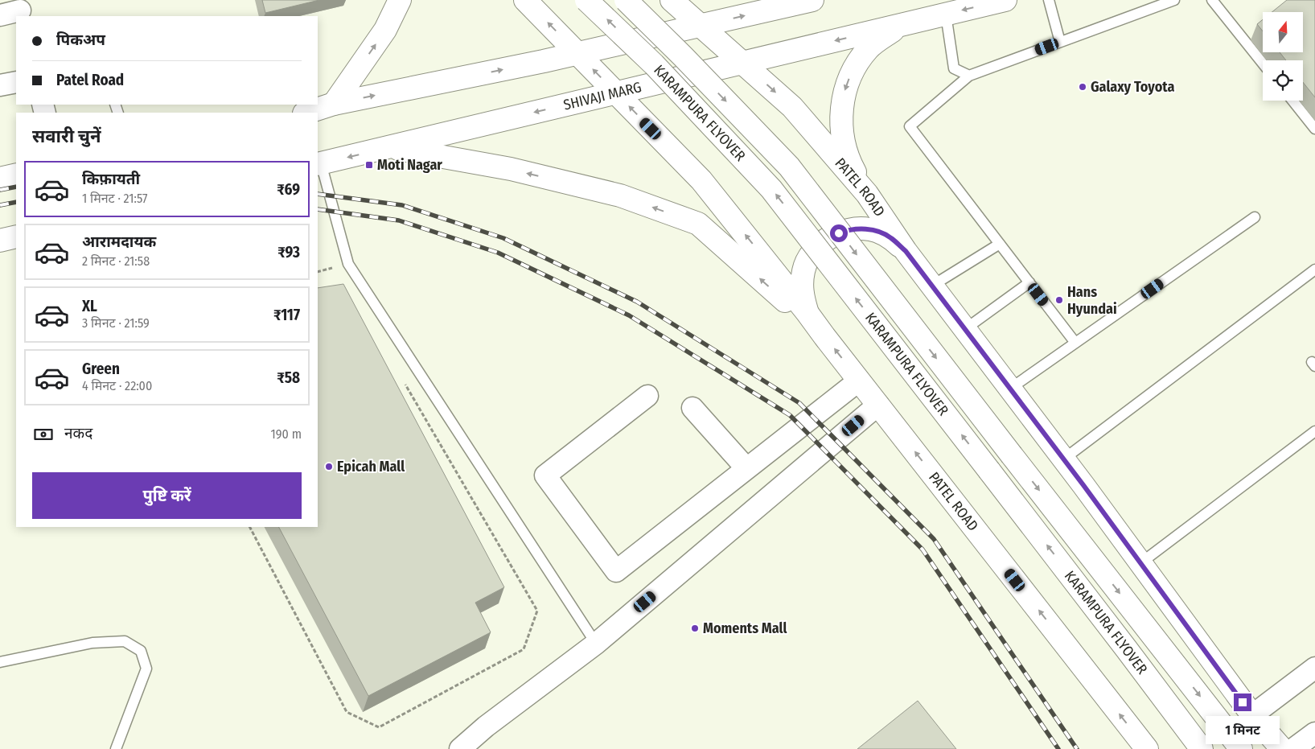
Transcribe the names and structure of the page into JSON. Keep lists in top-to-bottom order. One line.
{"streets":{"main road":["SHIVAJI MARG","KARAMPURA FLYOVER","PATEL ROAD"]},"crossings":[["SHIVAJI MARG","PATEL ROAD"]],"places":{"other":["Galaxy Toyota","Hans Hyundai","Epicah Mall","Moments Mall"],"transit":["Moti Nagar"]},"north":"top","page":{"banner":["पिकअप","Patel Road"],"heading":"सवारी चुनें","list":[{"name":"किफ़ायती","note":"1 मिनट · 21:57","value":"₹69"},{"name":"आरामदायक","note":"2 मिनट · 21:58","value":"₹93"},{"name":"XL","note":"3 मिनट · 21:59","value":"₹117"},{"name":"Green","note":"4 मिनट · 22:00","value":"₹58"}],"pay":["नकद","190 m"],"buttons":"पुष्टि करें","bubble":"1 मिनट"}}
